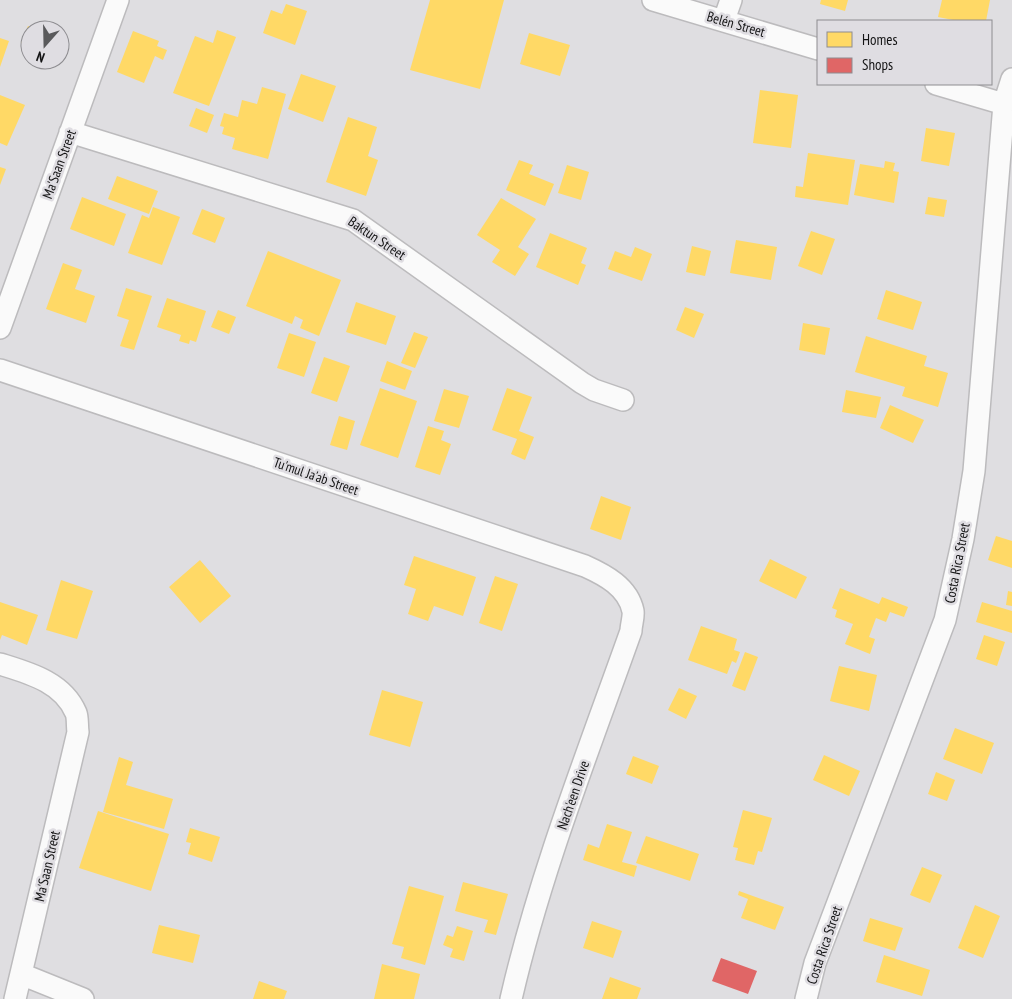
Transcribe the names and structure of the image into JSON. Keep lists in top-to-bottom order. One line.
{"streets":{"street":["Belén Street","Ma'Saan Street","Baktun Street","Tu'mul Ja'ab Street","Costa Rica Street","Nach'een Drive"]},"crossings":[["Ma'Saan Street","Baktun Street"],["Tu'mul Ja'ab Street","Nach'een Drive"]],"legend":["Homes","Shops"],"north":"bottom"}
